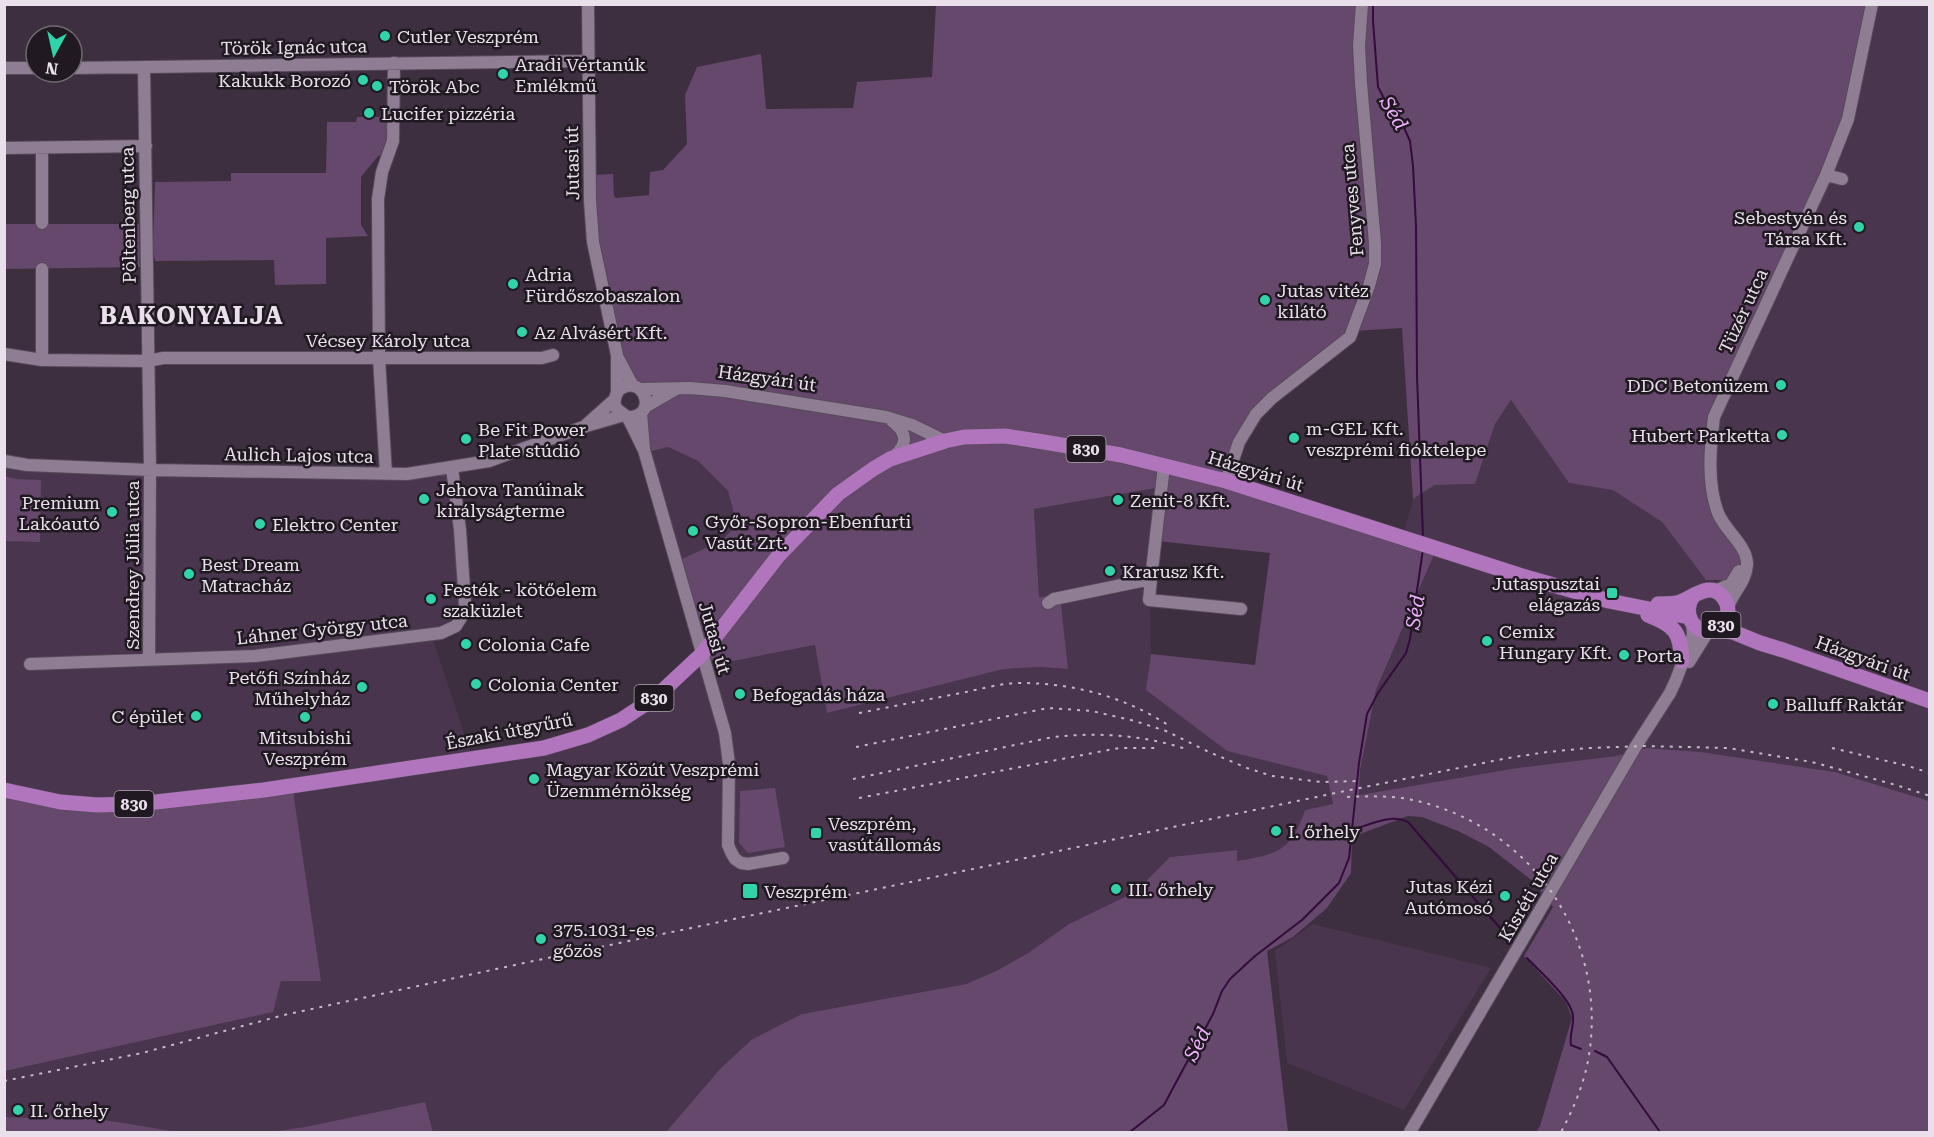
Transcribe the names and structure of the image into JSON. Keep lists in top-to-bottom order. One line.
{"streets":{"main road":["Házgyári út","830","Északi útgyűrű"],"street":["Török Ignác utca","Jutasi út","Fenyves utca","Pöltenberg utca","Tüzér utca","Vécsey Károly utca","Aulich Lajos utca","Szendrey Júlia utca","Láhner György utca","Kisréti utca"]},"crossings":[["Török Ignác utca","Jutasi út"],["Török Ignác utca","Pöltenberg utca"],["Jutasi út","Házgyári út"],["Jutasi út","Aulich Lajos utca"],["Jutasi út","Északi útgyűrű"],["Fenyves utca","Házgyári út"],["Pöltenberg utca","Vécsey Károly utca"],["Pöltenberg utca","Aulich Lajos utca"],["Pöltenberg utca","Szendrey Júlia utca"],["Tüzér utca","Házgyári út"],["Tüzér utca","830"],["Tüzér utca","Kisréti utca"],["Házgyári út","830"],["Házgyári út","Aulich Lajos utca"],["Házgyári út","Északi útgyűrű"],["Házgyári út","Kisréti utca"],["830","Kisréti utca"],["Aulich Lajos utca","Szendrey Júlia utca"],["Aulich Lajos utca","Láhner György utca"],["Szendrey Júlia utca","Láhner György utca"]],"districts":["BAKONYALJA"],"water":["Séd"],"places":{"other":["Cutler Veszprém","Aradi Vértanúk Emlékmű","Kakukk Borozó","Török Abc","Lucifer pizzéria","Sebestyén és Társa Kft.","Adria Fürdőszobaszalon","Jutas vitéz kilátó","Az Alvásért Kft.","DDC Betonüzem","Hubert Parketta","m-GEL Kft. veszprémi fióktelepe","Be Fit Power Plate stúdió","Jehova Tanúinak királyságterme","Zenit-8 Kft.","Premium Lakóautó","Elektro Center","Győr-Sopron-Ebenfurti Vasút Zrt.","Krarusz Kft.","Best Dream Matracház","Festék - kötőelem szaküzlet","Cemix Hungary Kft.","Colonia Cafe","Porta","Colonia Center","Petőfi Színház Műhelyház","Befogadás háza","Balluff Raktár","C épület","Mitsubishi Veszprém","Magyar Közút Veszprémi Üzemmérnökség","I. őrhely","III. őrhely","Jutas Kézi Autómosó","375.1031-es gőzös","II. őrhely"],"transit":["Jutaspusztai elágazás","Veszprém, vasútállomás","Veszprém"]},"north":"bottom"}
